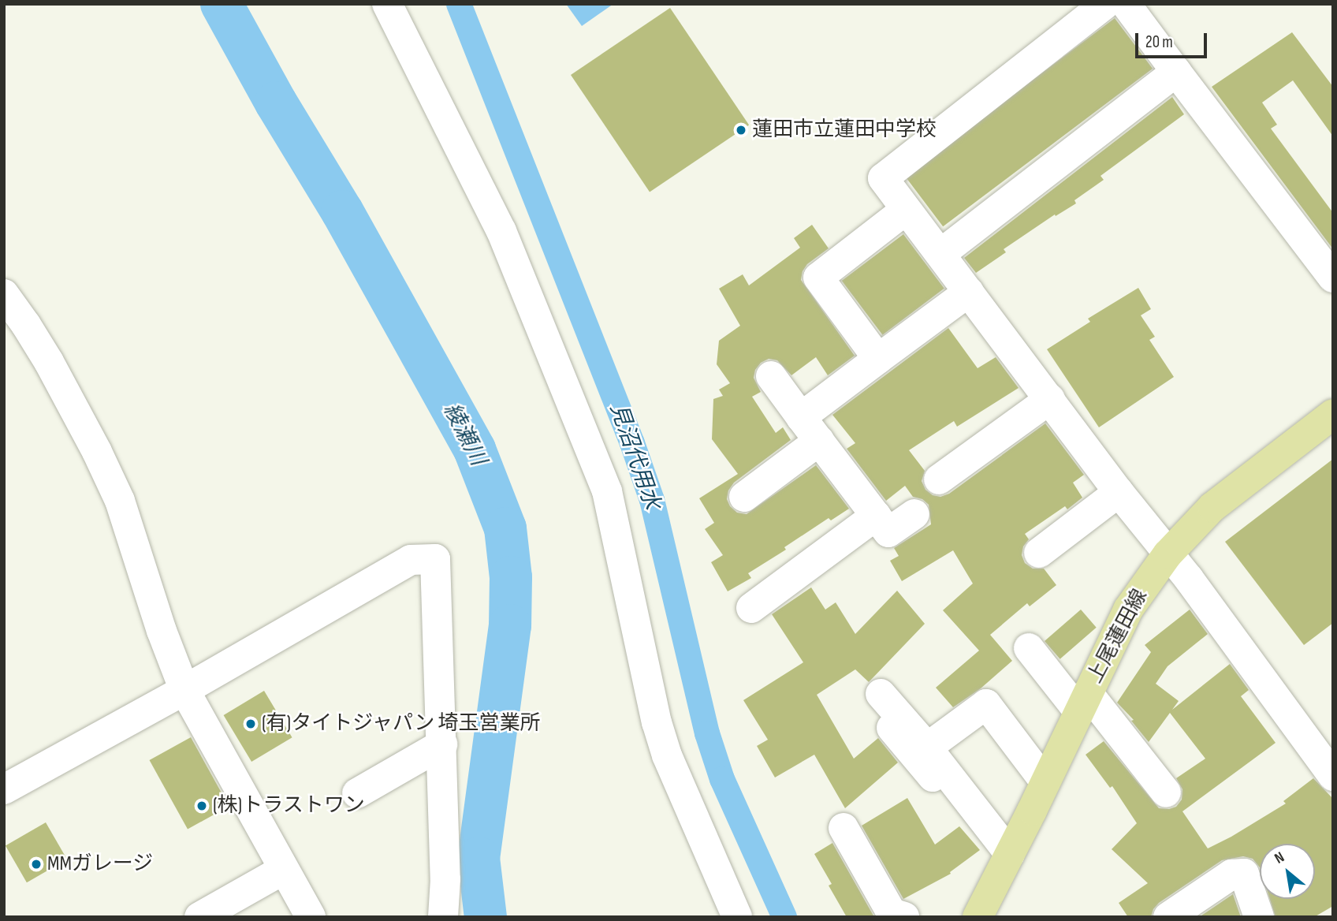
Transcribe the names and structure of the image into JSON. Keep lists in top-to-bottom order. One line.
{"streets":{"main road":["上尾蓮田線"]},"water":["綾瀬川","見沼代用水"],"places":["蓮田市立蓮田中学校","(有)タイトジャパン 埼玉営業所","(株)トラストワン","MMガレージ"],"scale_bar":"20 m","north":"top left"}
